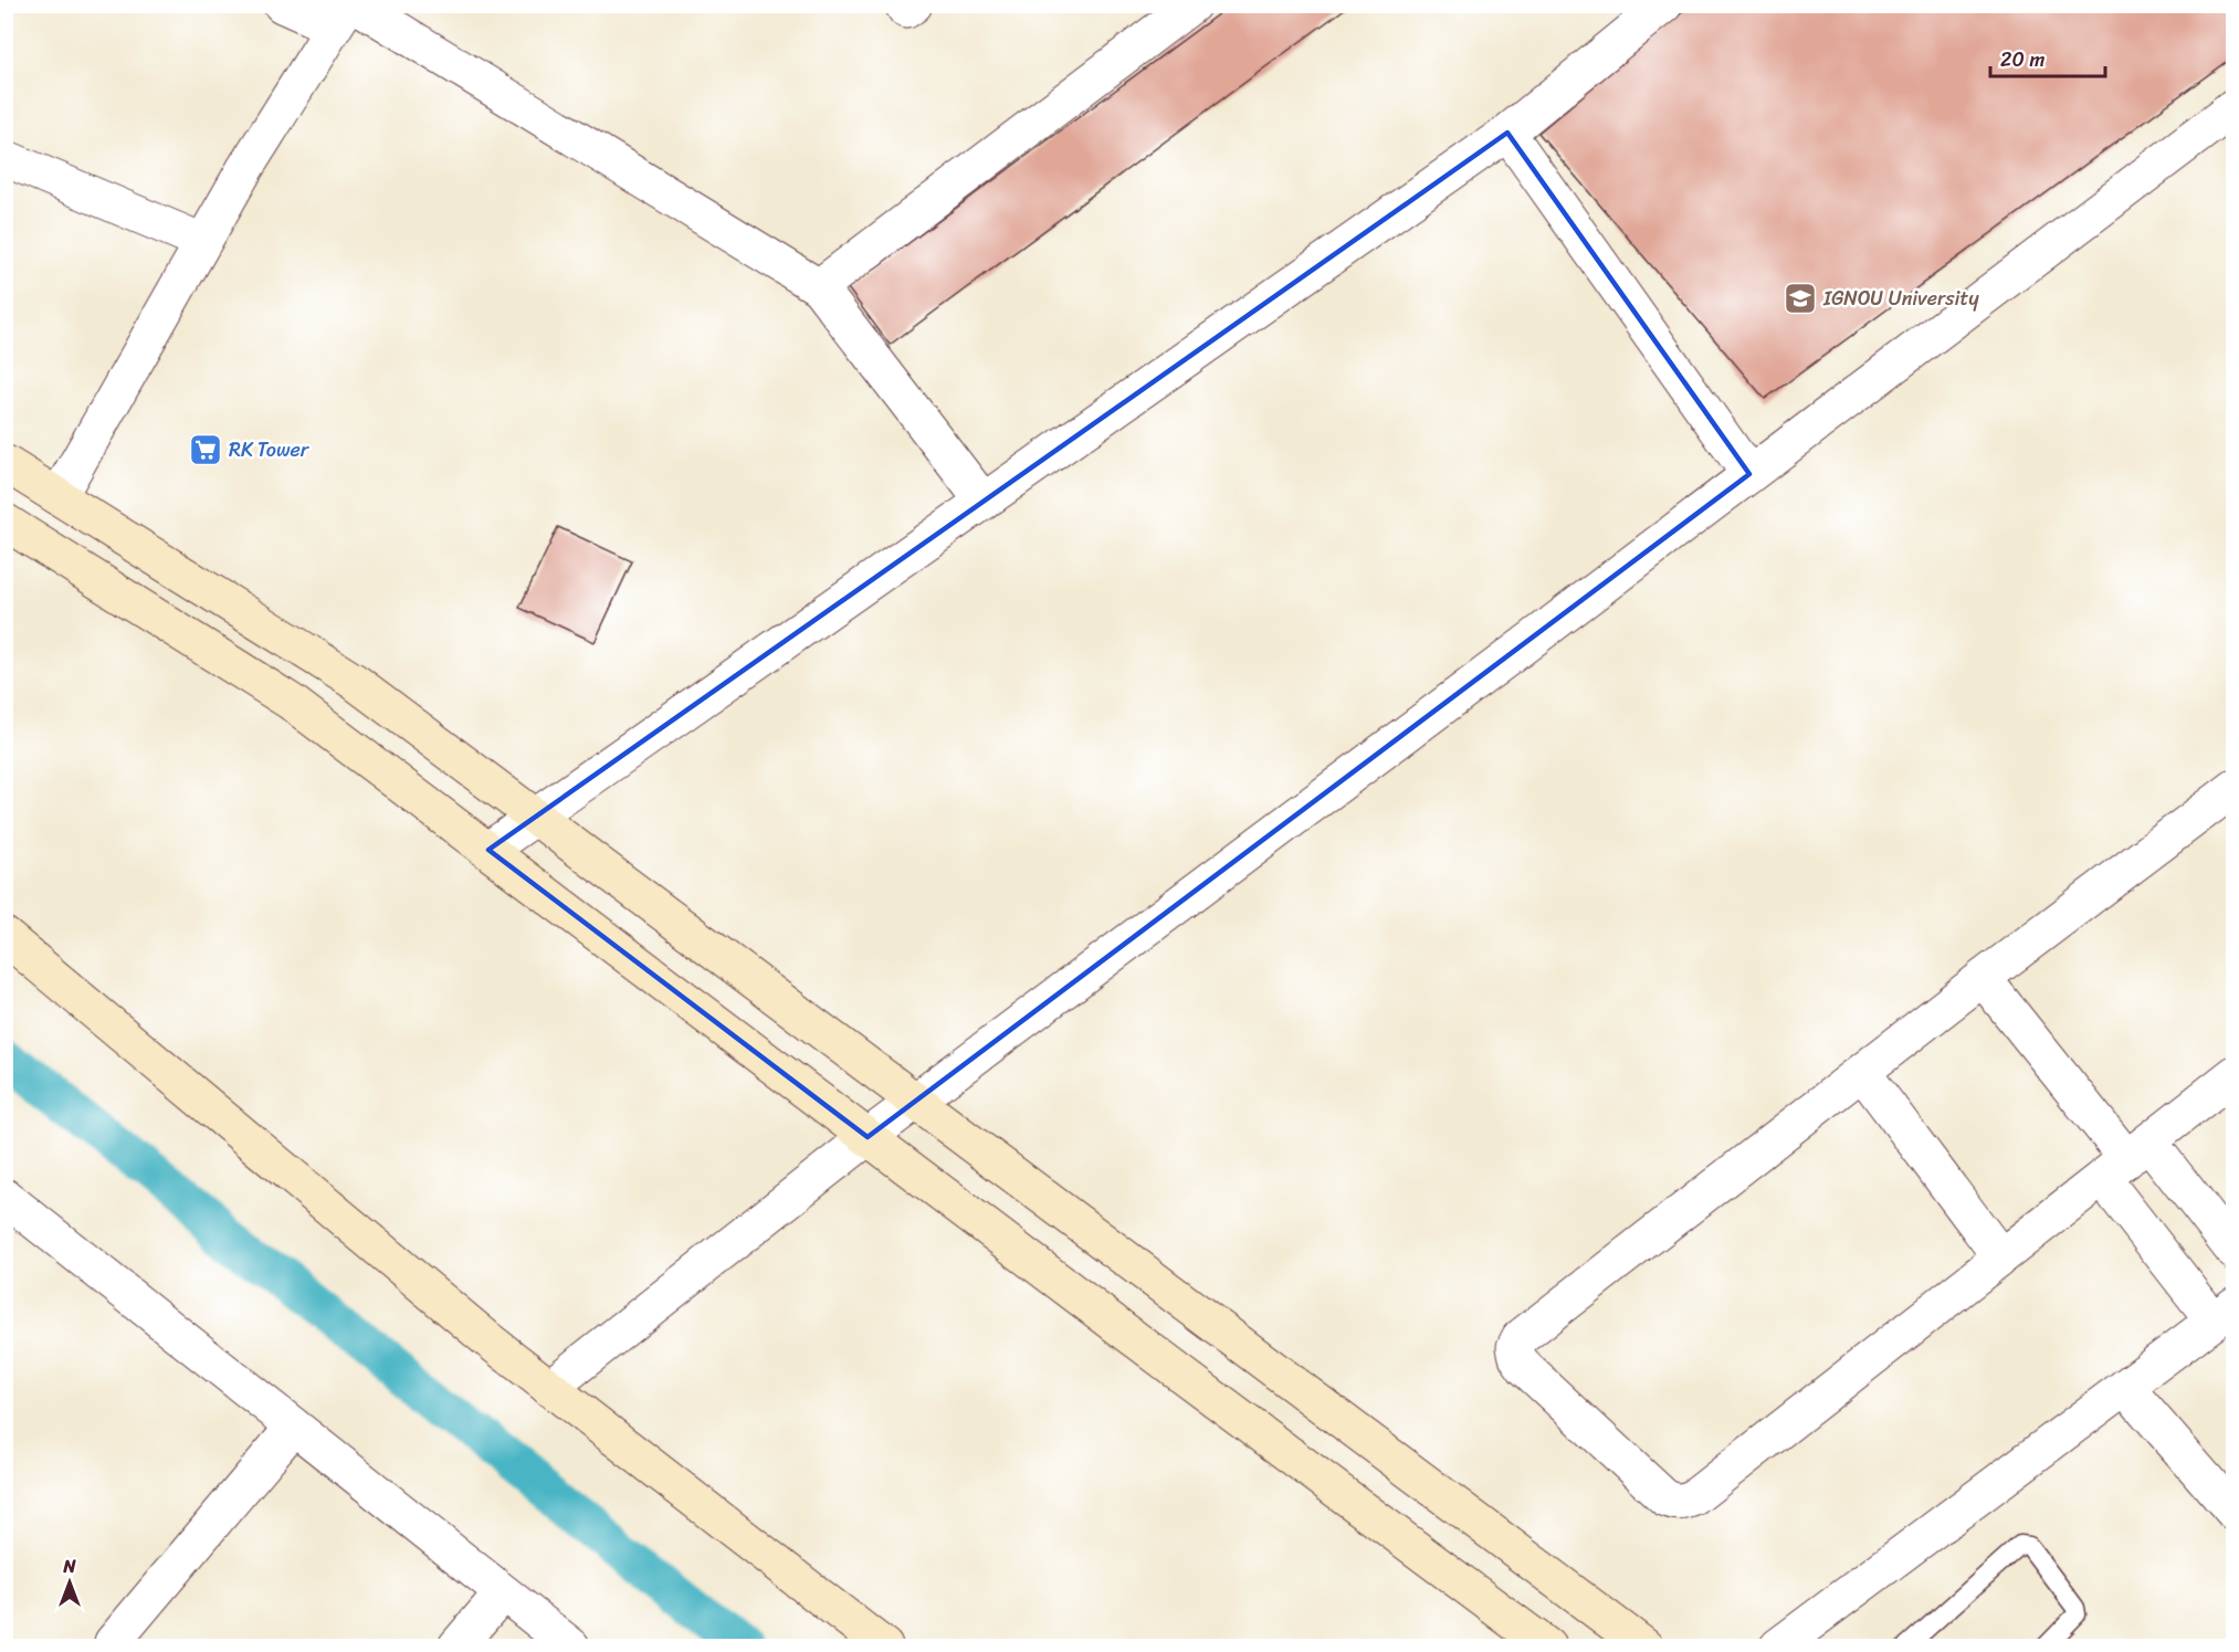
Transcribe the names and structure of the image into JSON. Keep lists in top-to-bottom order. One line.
{"places":{"school or university":["IGNOU University"],"supermarket":["RK Tower"]},"scale_bar":"20 m","north":"top"}
